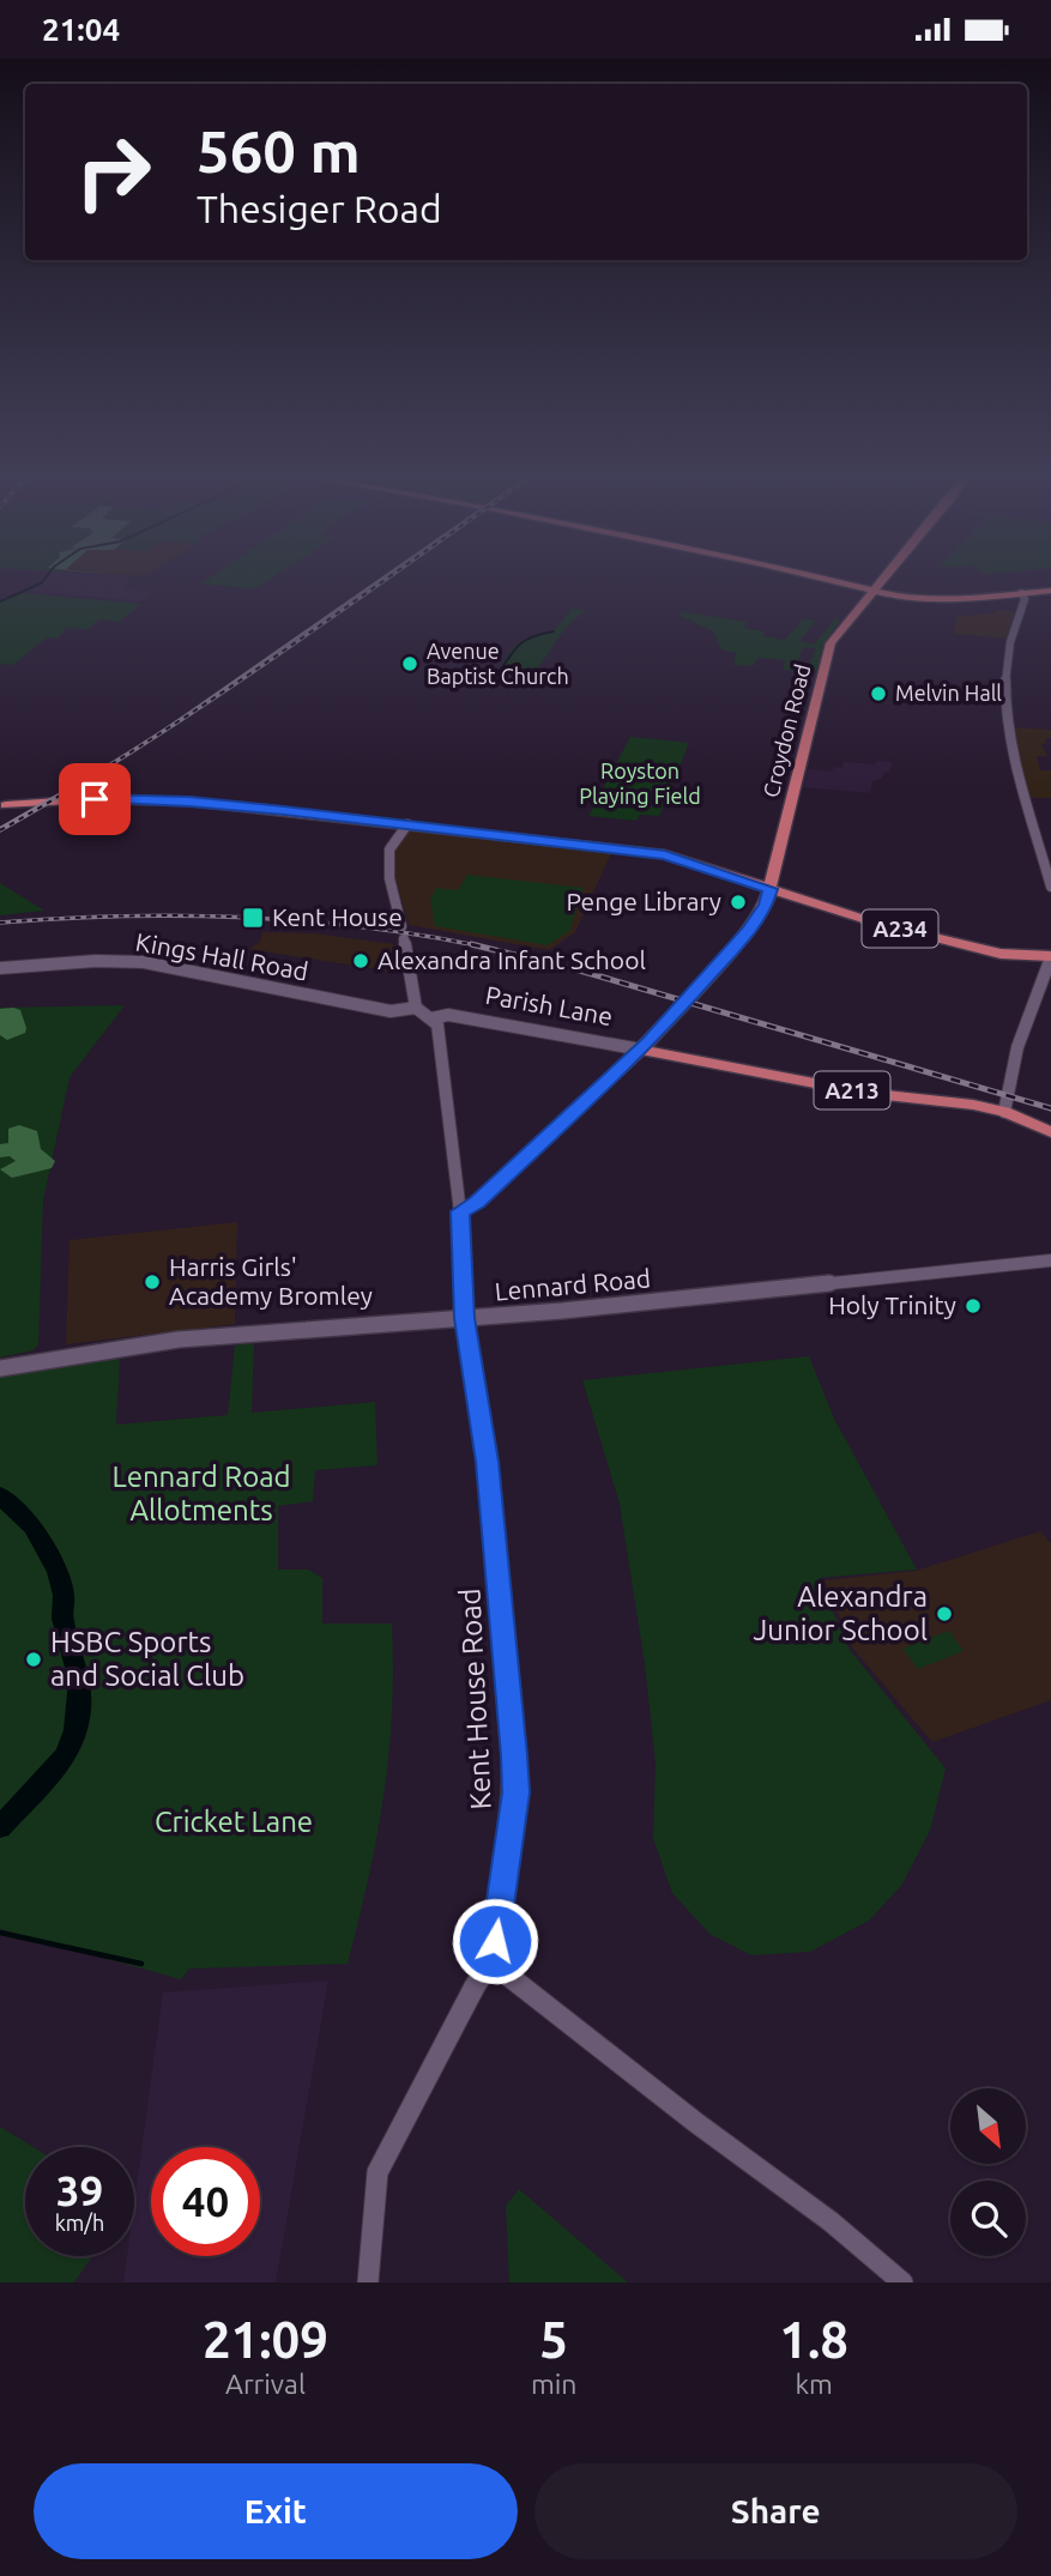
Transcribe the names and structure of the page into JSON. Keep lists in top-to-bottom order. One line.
{"streets":{"main road":["Croydon Road","A234","Parish Lane","A213"],"street":["Kings Hall Road","Lennard Road","Kent House Road"]},"crossings":[["Croydon Road","A234"],["Croydon Road","Parish Lane"],["Parish Lane","Kent House Road"],["Lennard Road","Kent House Road"]],"parks":["Royston Playing Field","Lennard Road Allotments","Cricket Lane"],"places":{"other":["Avenue Baptist Church","Melvin Hall","Penge Library","Alexandra Infant School","Harris Girls' Academy Bromley","Holy Trinity","Alexandra Junior School","HSBC Sports and Social Club"],"transit":["Kent House"]},"north":"bottom right","page":{"status":"21:04","turn":["560 m","Thesiger Road"],"speed":"39 km/h","limit":"40","eta":["21:09","Arrival","5","min","1.8","km"],"buttons":["Exit","Share"]}}
